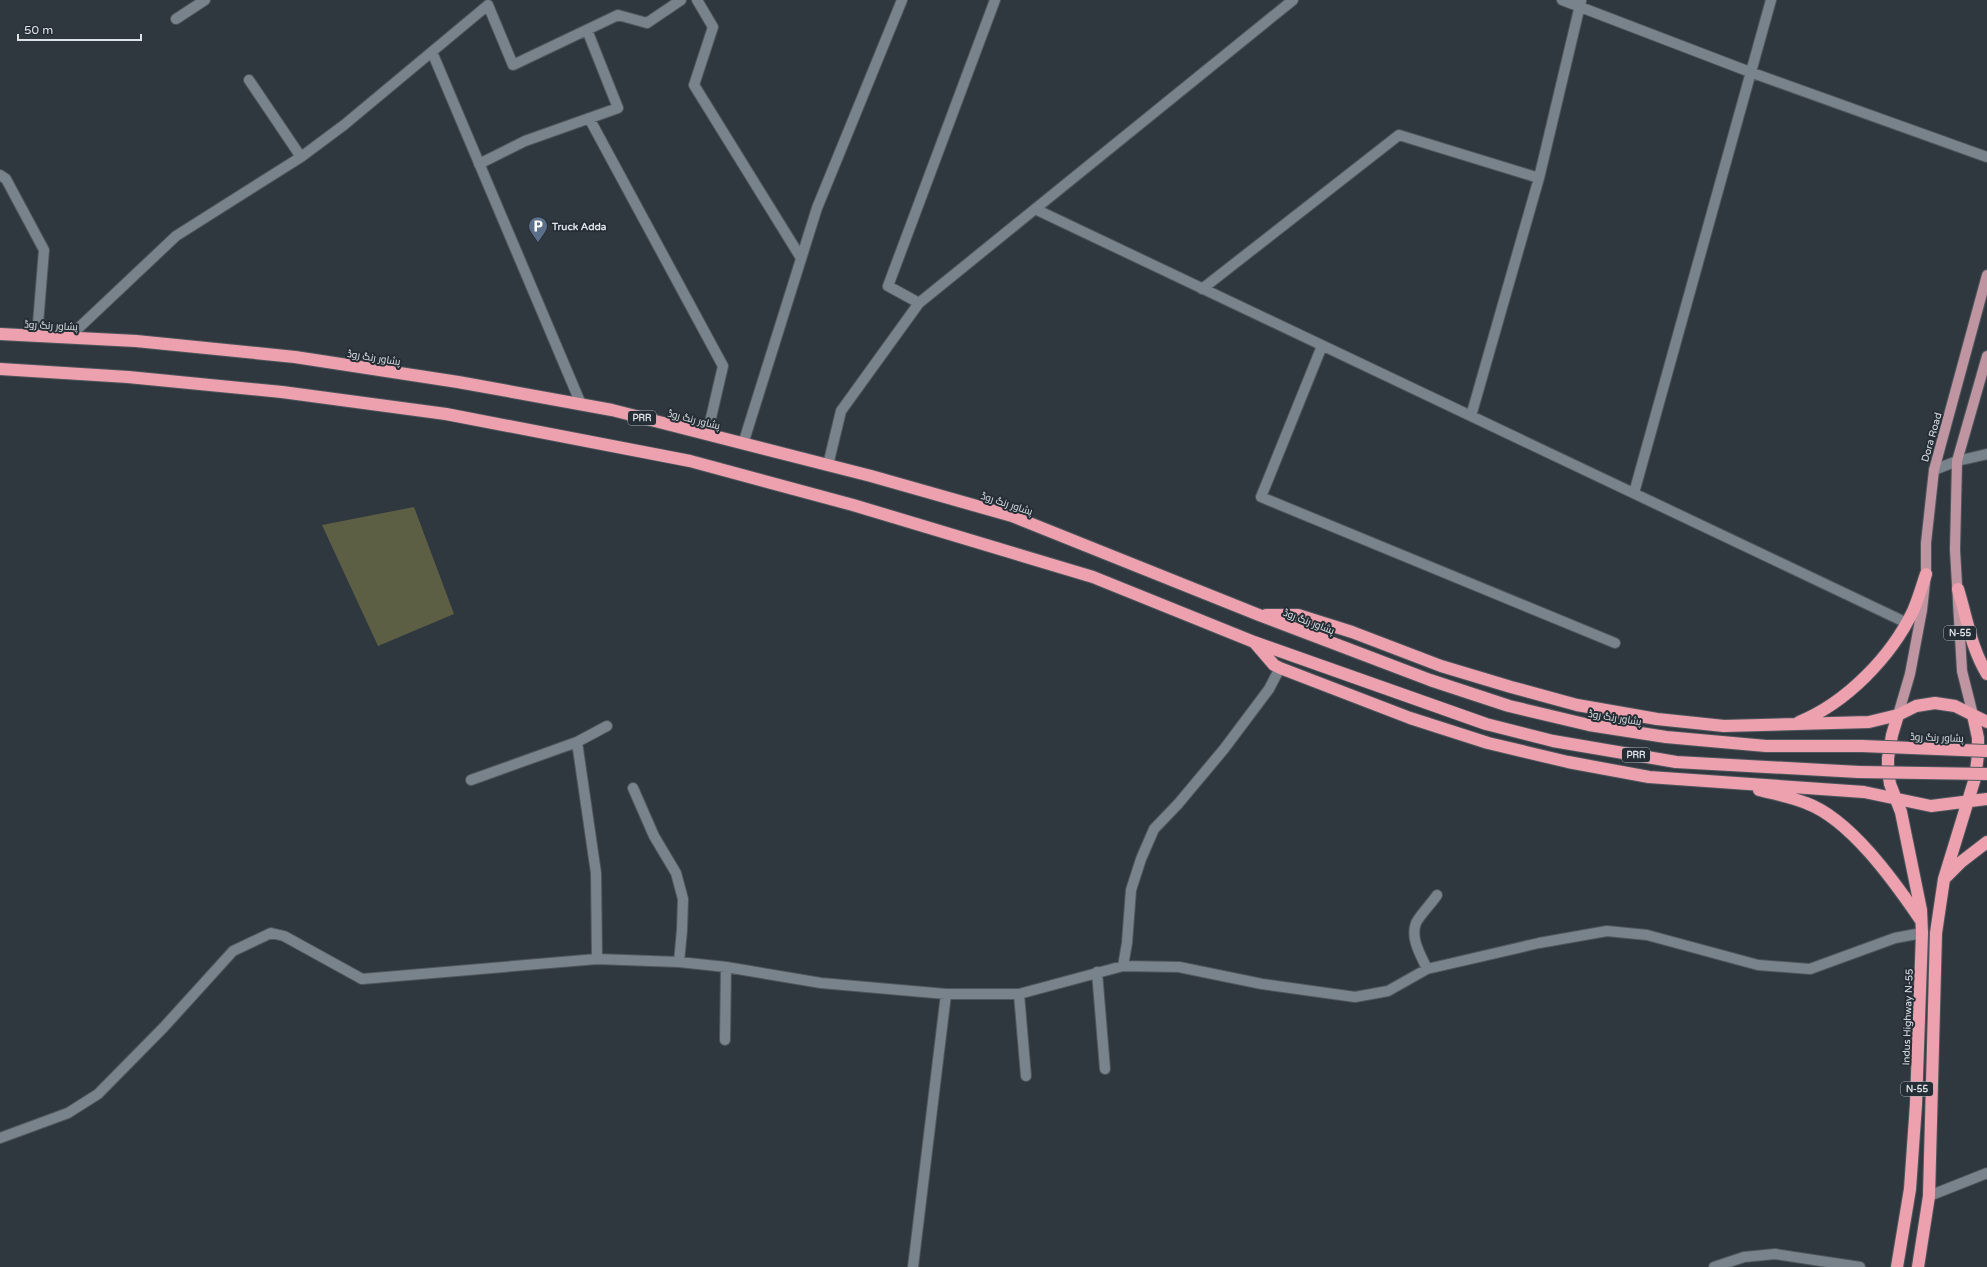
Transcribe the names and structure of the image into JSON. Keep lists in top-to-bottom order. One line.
{"streets":{"highway":["پشاور رنگ روڈ","PRR","N-55","Indus Highway N-55"],"main road":["Dora Road"]},"crossings":[["Dora Road","N-55"],["N-55","Indus Highway N-55"]],"places":{"parking":["Truck Adda"]},"scale_bar":"50 m"}
